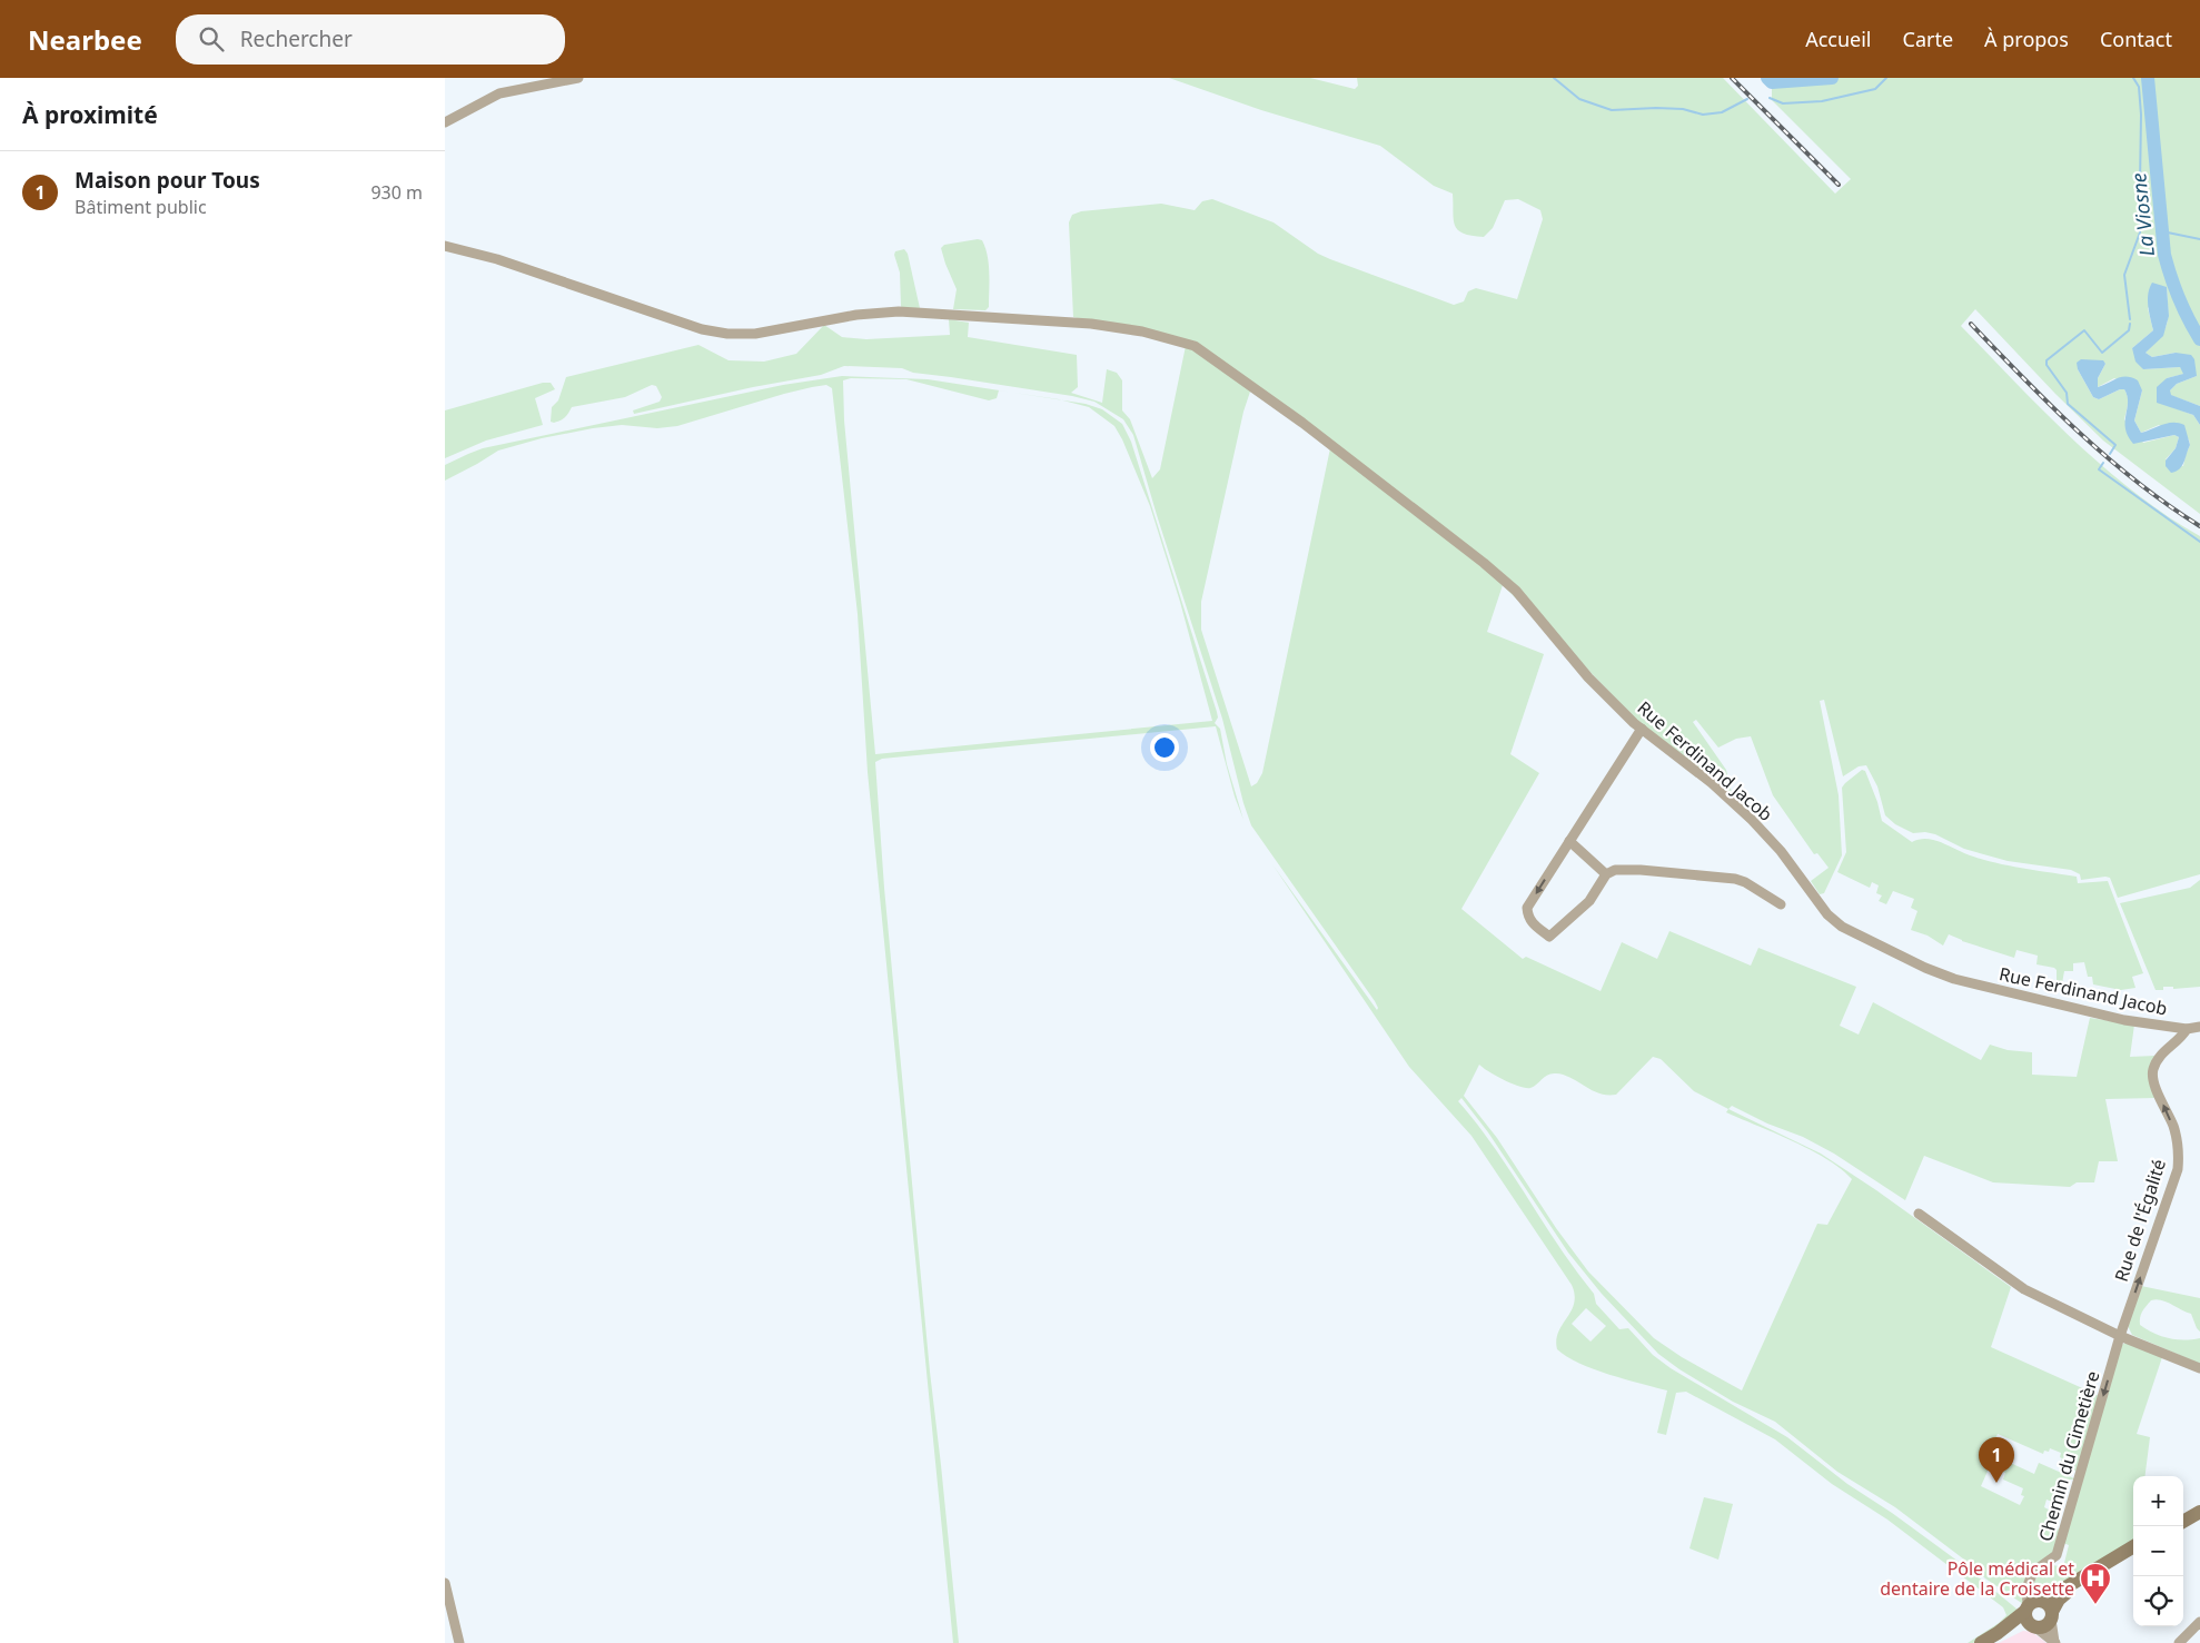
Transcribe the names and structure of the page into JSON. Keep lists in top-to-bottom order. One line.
{"streets":{"street":["Rue Ferdinand Jacob","Rue de l'Égalité","Chemin du Cimetière"]},"crossings":[["Rue Ferdinand Jacob","Rue de l'Égalité"],["Rue de l'Égalité","Chemin du Cimetière"]],"one_way":["Rue de l'Égalité","Chemin du Cimetière"],"water":["La Viosne"],"places":{"hospital":["Pôle médical et dentaire de la Croisette"]},"page":{"header":"Nearbee","search":"Rechercher","nav":["Accueil","Carte","À propos","Contact"],"heading":"À proximité","list":[{"mark":"1","name":"Maison pour Tous","note":"Bâtiment public","value":"930 m"}],"pins":"1","map_buttons":["+","−"]}}
